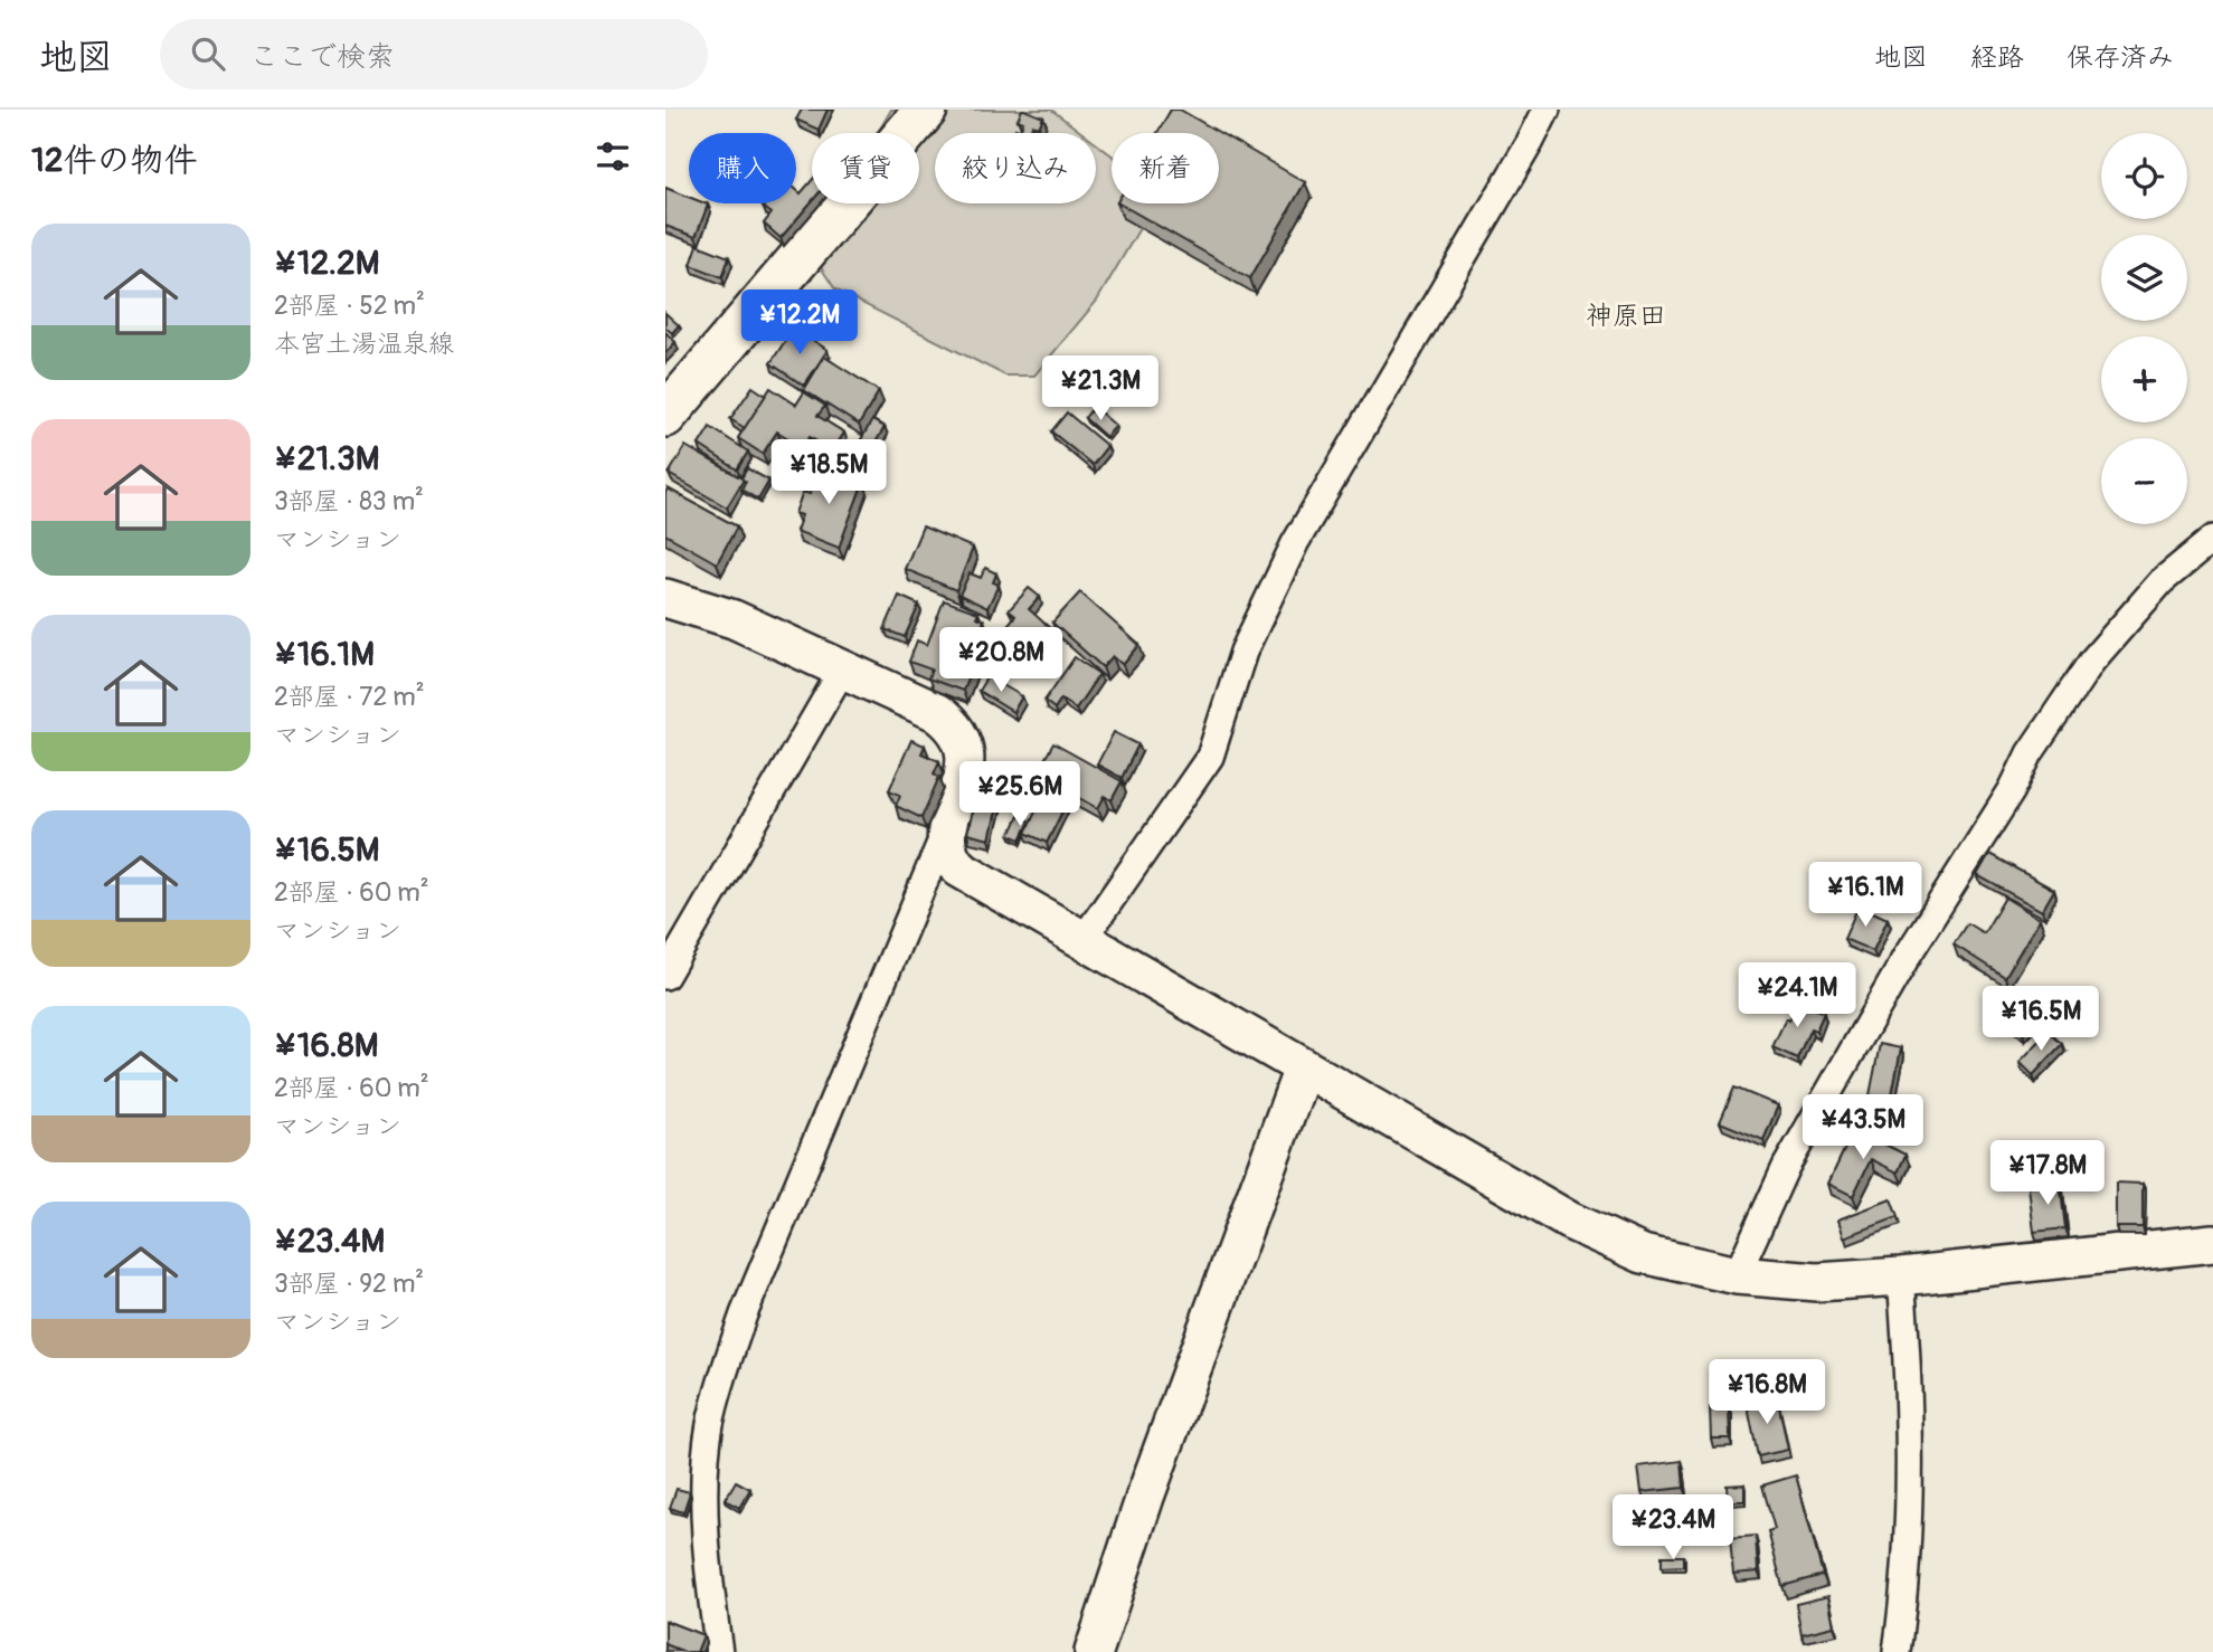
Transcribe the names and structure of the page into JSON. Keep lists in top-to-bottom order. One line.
{"districts":["神原田"],"page":{"header":"地図","search":"ここで検索","nav":["地図","経路","保存済み"],"heading":"12件の物件","map_buttons":["+","−"],"chip":["購入","賃貸","絞り込み","新着"],"list":[{"name":"¥12.2M","note":"2部屋 · 52 m² · 本宮土湯温泉線"},{"name":"¥21.3M","note":"3部屋 · 83 m² · マンション"},{"name":"¥16.1M","note":"2部屋 · 72 m² · マンション"},{"name":"¥16.5M","note":"2部屋 · 60 m² · マンション"},{"name":"¥16.8M","note":"2部屋 · 60 m² · マンション"},{"name":"¥23.4M","note":"3部屋 · 92 m² · マンション"}],"price":["¥12.2M","¥21.3M","¥18.5M","¥20.8M","¥25.6M","¥16.1M","¥24.1M","¥16.5M","¥43.5M","¥17.8M","¥16.8M","¥23.4M"]}}
